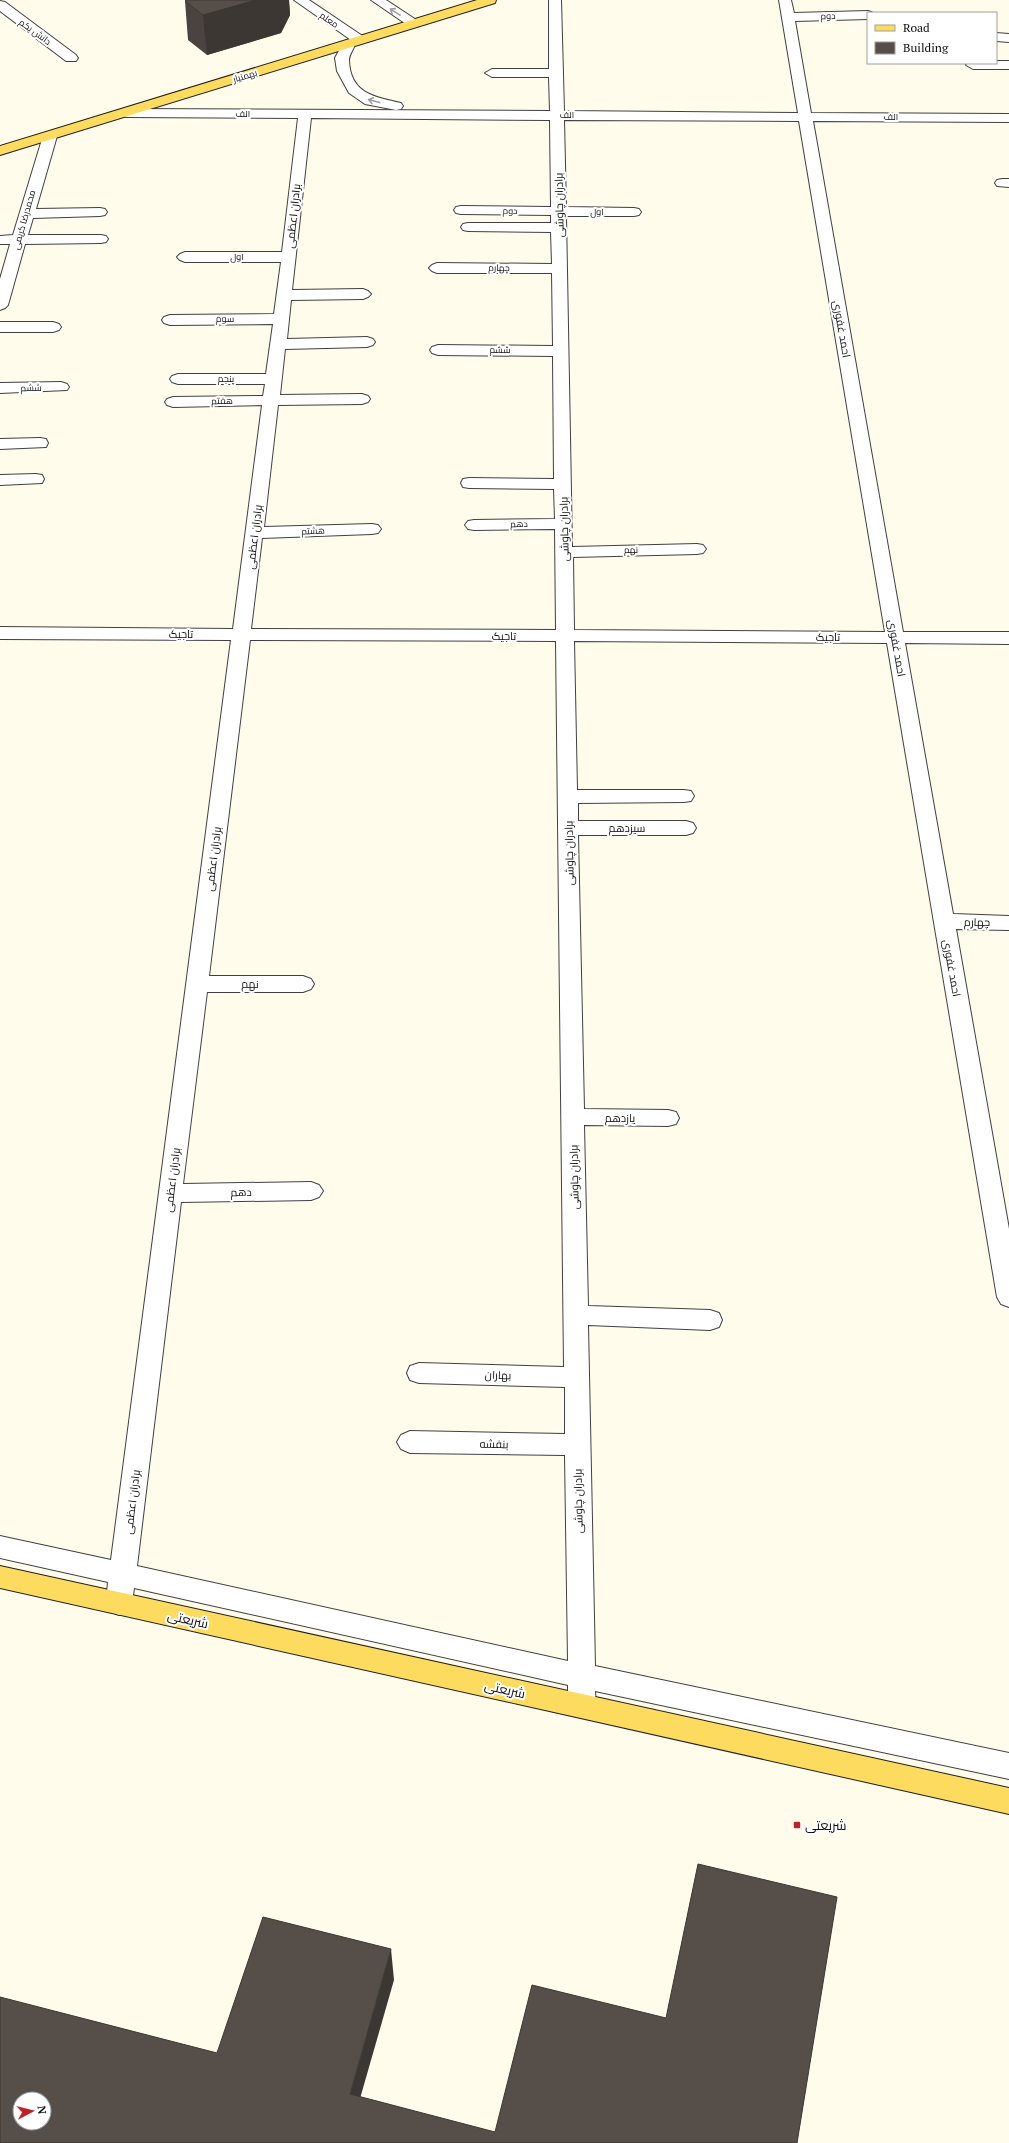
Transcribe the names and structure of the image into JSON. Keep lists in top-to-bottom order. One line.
{"streets":{"main road":["بهمنیار","شریعتی"],"street":["دوم","معلم","دانش یکم","الف","برادران چاوشی","اول","برادران اعظمی","محمدرضا کریمی","چهارم","سوم","احمد غفوری","ششم","پنجم","هفتم","دهم","هشتم","نهم","تاجیک","سیزدهم","یازدهم","بهاران","بنفشه"]},"crossings":[["دوم","برادران چاوشی"],["دوم","اول"],["دوم","احمد غفوری"],["معلم","بهمنیار"],["بهمنیار","الف"],["بهمنیار","محمدرضا کریمی"],["الف","برادران چاوشی"],["الف","برادران اعظمی"],["الف","احمد غفوری"],["برادران چاوشی","اول"],["برادران چاوشی","چهارم"],["برادران چاوشی","ششم"],["برادران چاوشی","دهم"],["برادران چاوشی","نهم"],["برادران چاوشی","تاجیک"],["برادران چاوشی","سیزدهم"],["برادران چاوشی","یازدهم"],["برادران چاوشی","بهاران"],["برادران چاوشی","بنفشه"],["برادران چاوشی","شریعتی"],["اول","برادران اعظمی"],["برادران اعظمی","سوم"],["برادران اعظمی","پنجم"],["برادران اعظمی","هفتم"],["برادران اعظمی","دهم"],["برادران اعظمی","هشتم"],["برادران اعظمی","نهم"],["برادران اعظمی","تاجیک"],["برادران اعظمی","شریعتی"],["چهارم","احمد غفوری"],["احمد غفوری","تاجیک"]],"places":{"transit":["شریعتی"]},"legend":["Road","Building"],"north":"right"}
